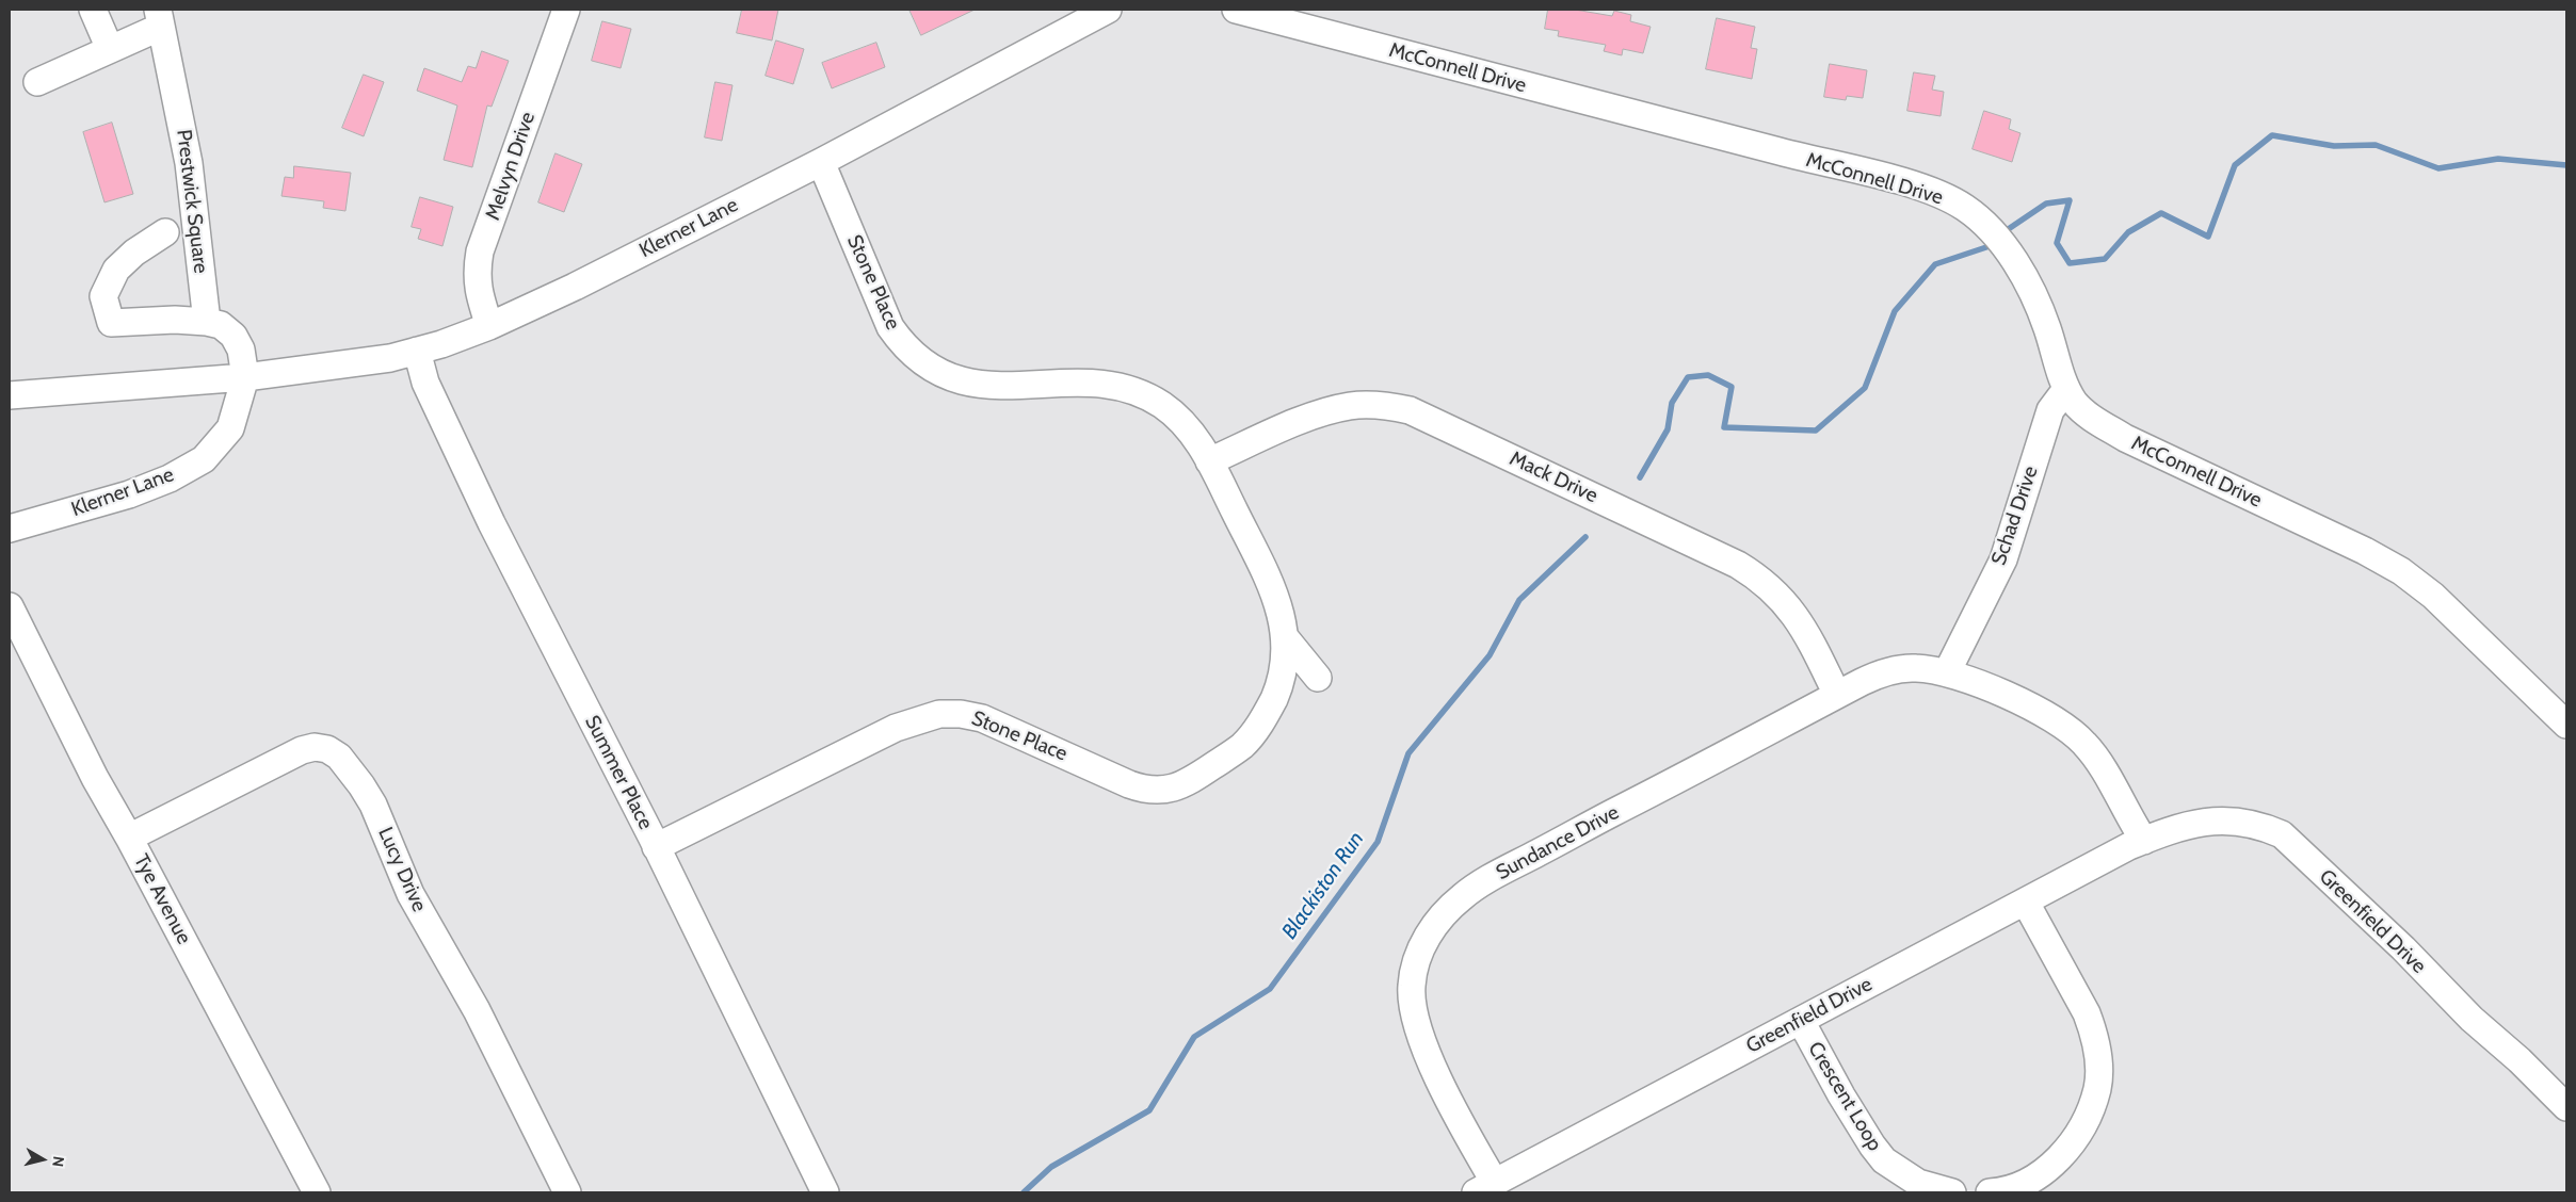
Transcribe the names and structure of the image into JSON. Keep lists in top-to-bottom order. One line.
{"streets":{"street":["McConnell Drive","Melvyn Drive","Prestwick Square","Klerner Lane","Stone Place","Mack Drive","Schad Drive","Summer Place","Sundance Drive","Lucy Drive","Tye Avenue","Greenfield Drive","Crescent Loop"]},"crossings":[["McConnell Drive","Schad Drive"],["Melvyn Drive","Klerner Lane"],["Klerner Lane","Stone Place"],["Klerner Lane","Summer Place"],["Stone Place","Mack Drive"],["Stone Place","Summer Place"],["Mack Drive","Sundance Drive"],["Schad Drive","Sundance Drive"],["Sundance Drive","Greenfield Drive"],["Lucy Drive","Tye Avenue"],["Greenfield Drive","Crescent Loop"]],"water":["Blackiston Run"],"north":"right"}
